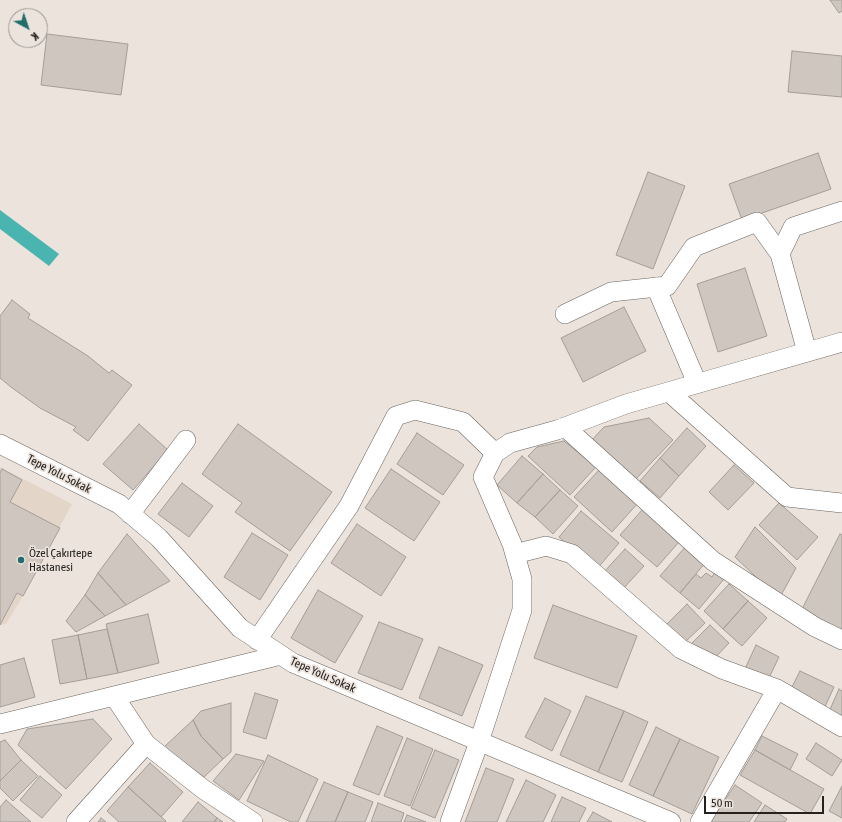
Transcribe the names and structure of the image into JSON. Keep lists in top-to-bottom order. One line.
{"streets":{"street":["Tepe Yolu Sokak"]},"places":["Özel Çakırtepe Hastanesi"],"scale_bar":"50 m","north":"bottom right"}
